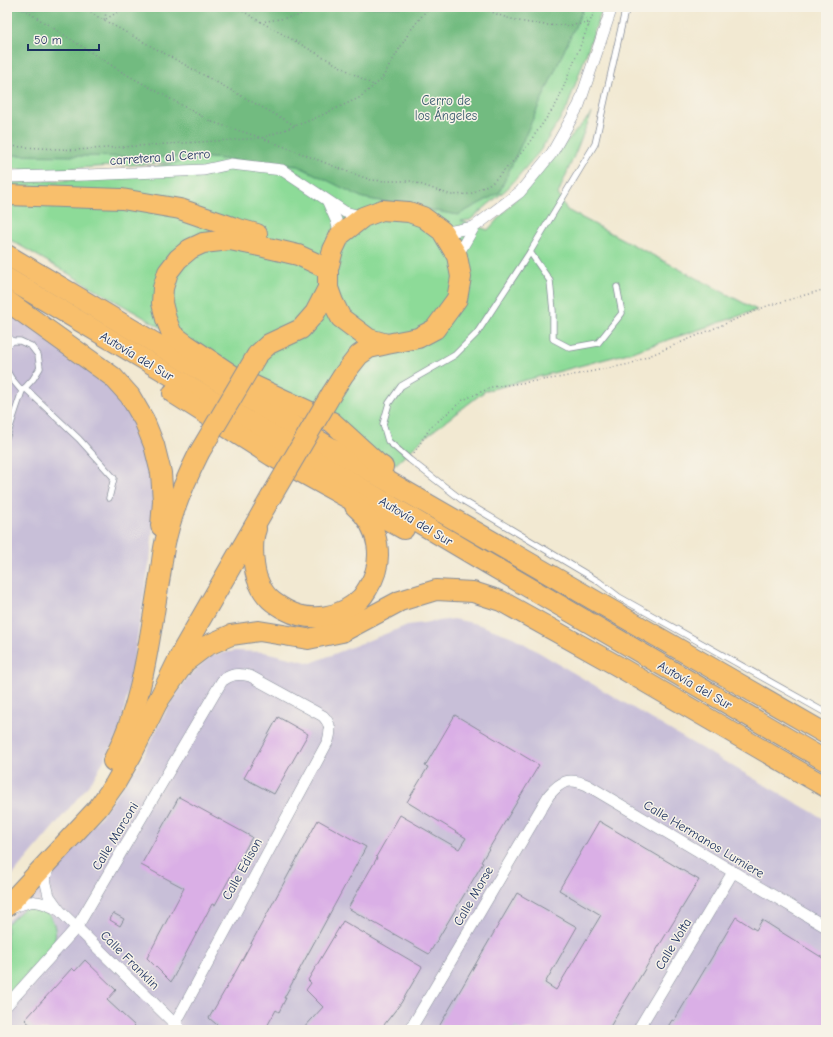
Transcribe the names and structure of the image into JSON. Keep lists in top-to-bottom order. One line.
{"streets":{"highway":["Autovía del Sur"],"street":["carretera al Cerro","Calle Marconi","Calle Hermanos Lumiere","Calle Edison","Calle Morse","Calle Volta","Calle Franklin"]},"crossings":[["Calle Marconi","Calle Edison"],["Calle Marconi","Calle Franklin"],["Calle Hermanos Lumiere","Calle Morse"],["Calle Hermanos Lumiere","Calle Volta"],["Calle Edison","Calle Franklin"]],"parks":["Cerro de los Ángeles"],"scale_bar":"50 m"}
